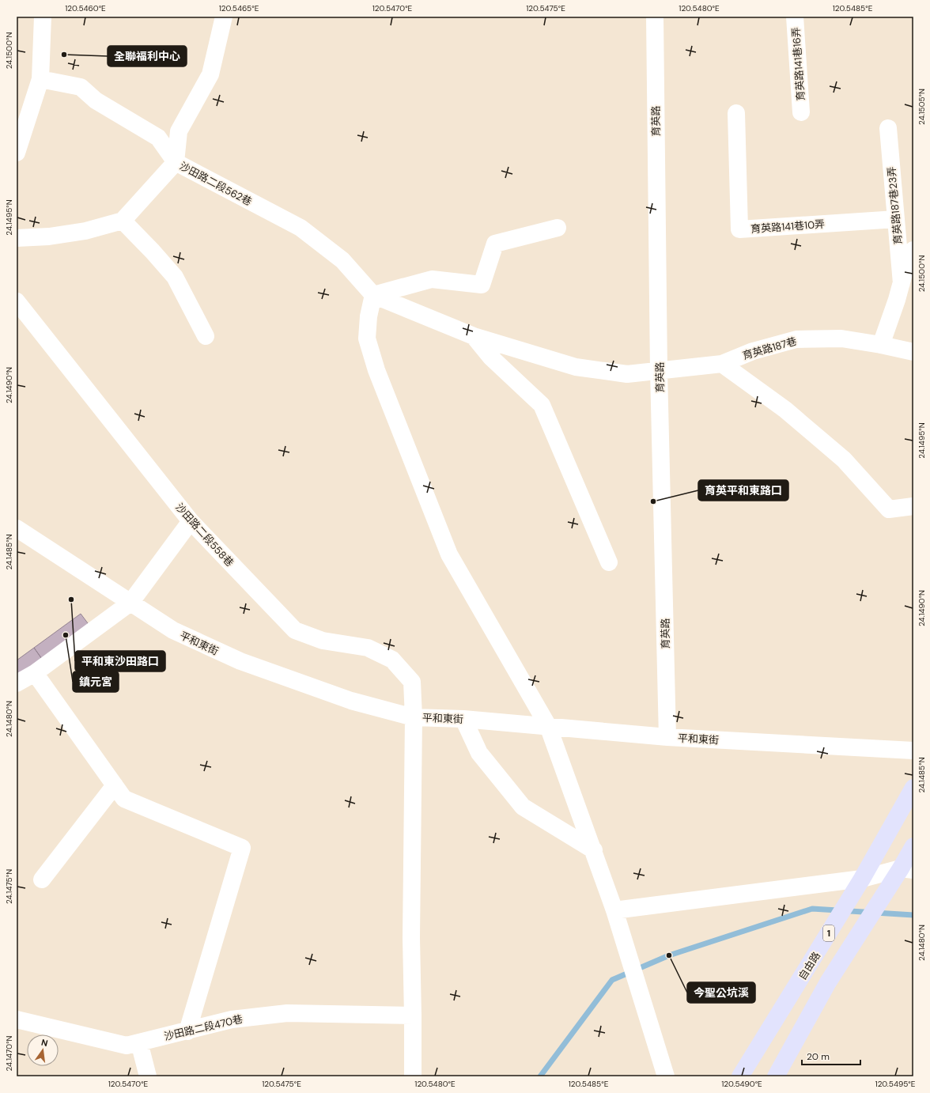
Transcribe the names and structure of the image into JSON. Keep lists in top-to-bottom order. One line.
{"streets":{"main road":["1","自由路"],"street":["育英路141巷16弄","育英路","沙田路二段562巷","育英路187巷23弄","育英路141巷10弄","育英路187巷","沙田路二段558巷","平和東街","沙田路二段470巷"]},"crossings":[["育英路","育英路187巷"],["育英路","平和東街"],["沙田路二段562巷","育英路187巷"],["育英路187巷23弄","育英路141巷10弄"],["育英路187巷23弄","育英路187巷"],["沙田路二段558巷","平和東街"],["沙田路二段558巷","沙田路二段470巷"]],"places":["全聯福利中心","育英平和東路口","平和東沙田路口","鎮元宮","今聖公坑溪"],"scale_bar":"20 m","north":"top","coordinates":["120.5460°E","120.5465°E","120.5470°E","120.5475°E","120.5480°E","120.5485°E","24.1500°N","24.1505°N","24.1495°N","24.1490°N","24.1485°N","24.1480°N","24.1475°N","24.1470°N","120.5490°E","120.5495°E"]}
